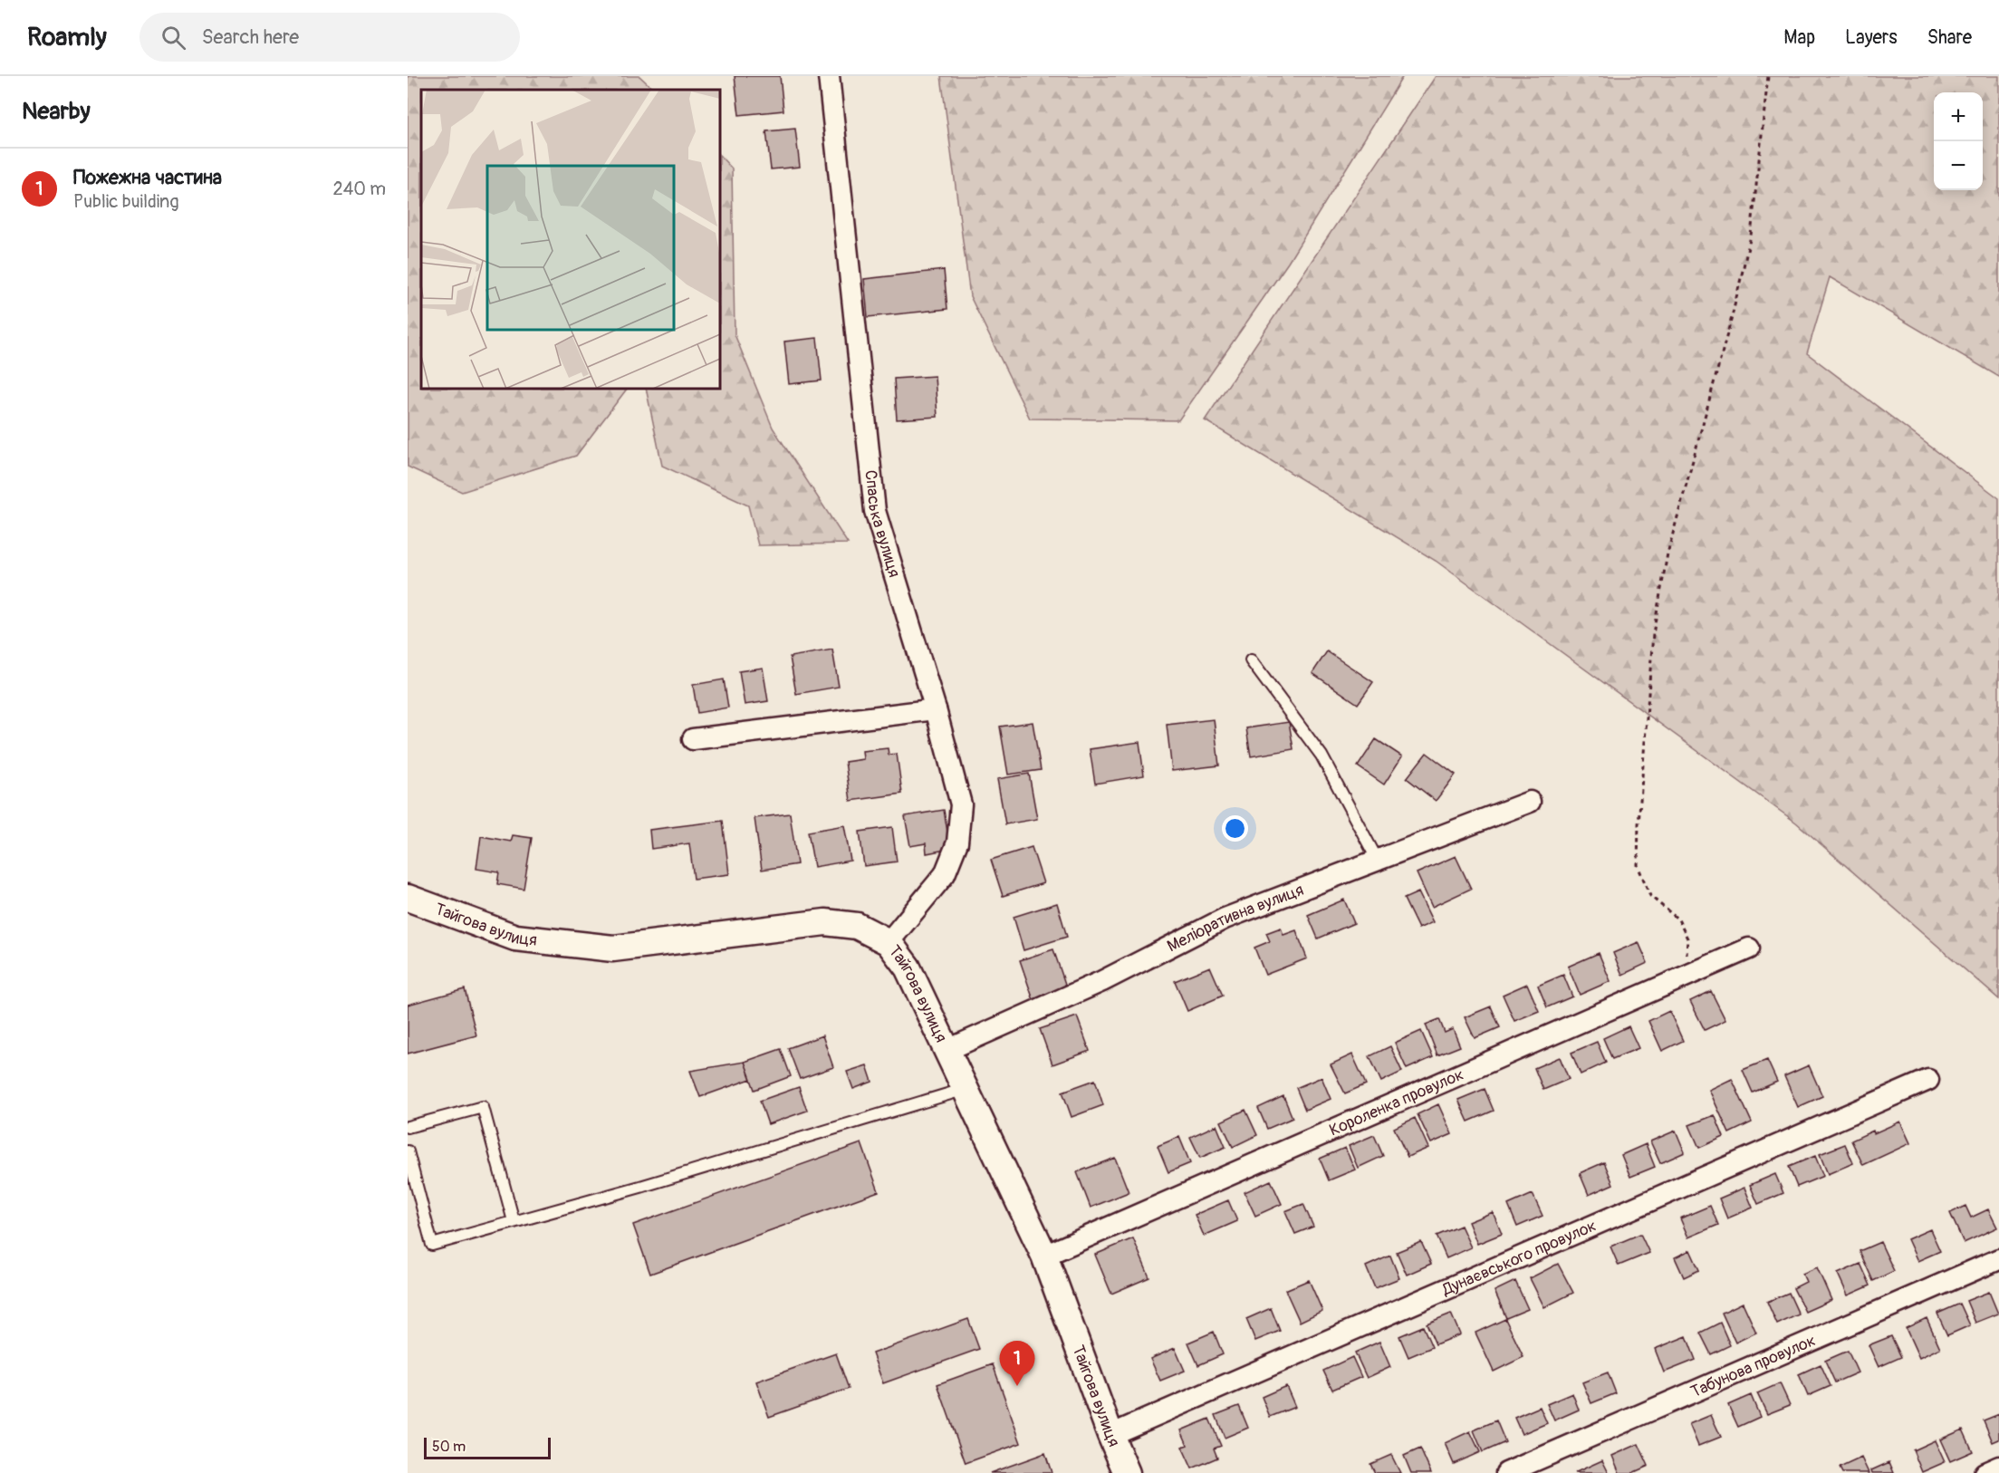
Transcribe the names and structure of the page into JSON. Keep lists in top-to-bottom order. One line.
{"streets":{"street":["Спаська вулиця","Меліоративна вулиця","Тайгова вулиця","Короленка провулок","Дунаєвського провулок","Табунова провулок"]},"crossings":[["Спаська вулиця","Тайгова вулиця"],["Меліоративна вулиця","Тайгова вулиця"],["Тайгова вулиця","Короленка провулок"],["Тайгова вулиця","Дунаєвського провулок"]],"scale_bar":"50 m","page":{"header":"Roamly","search":"Search here","nav":["Map","Layers","Share"],"heading":"Nearby","map_buttons":["+","−"],"list":[{"mark":"1","name":"Пожежна частина","note":"Public building","value":"240 m"}],"pins":"1","scale":"50 m"}}
